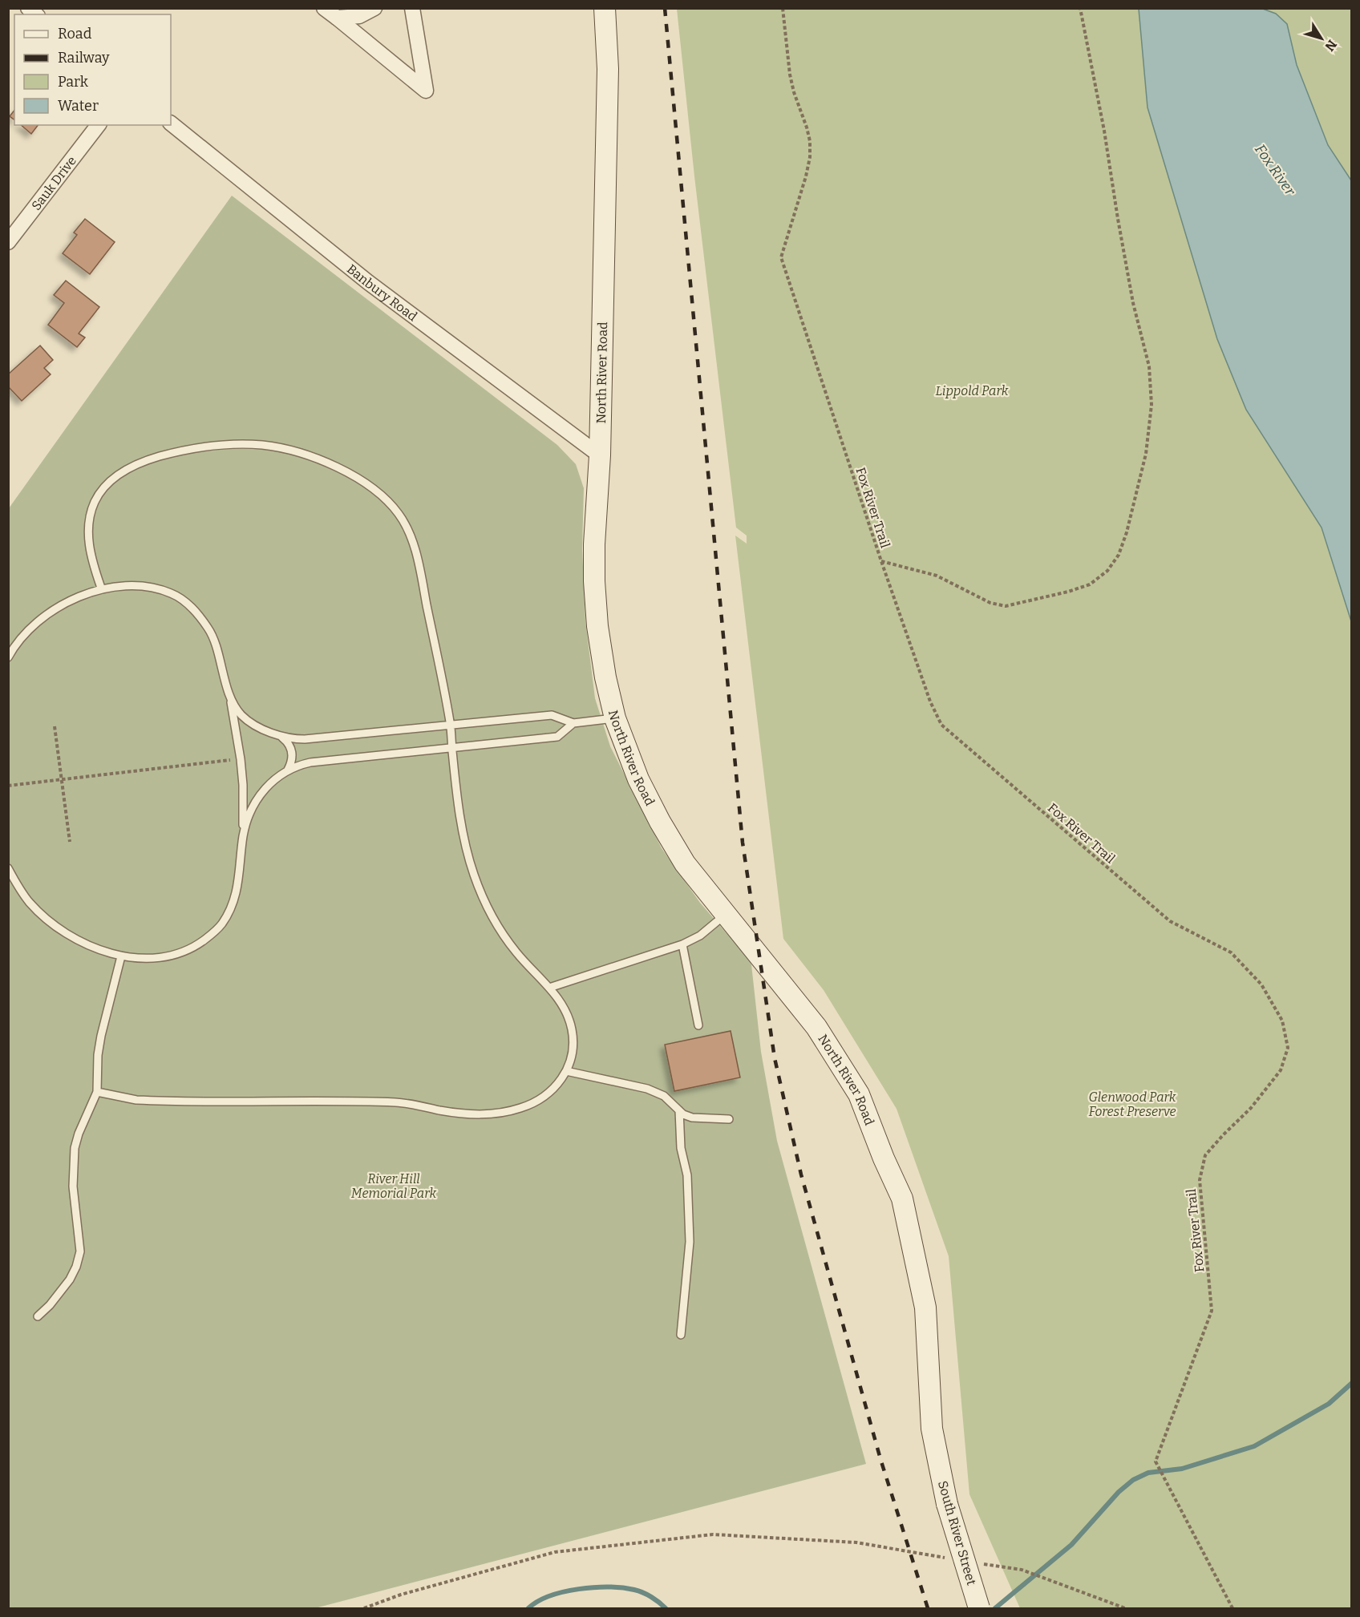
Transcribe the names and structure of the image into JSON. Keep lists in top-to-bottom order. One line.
{"streets":{"main road":["North River Road","South River Street"],"street":["Sauk Drive","Banbury Road"],"path":["Fox River Trail"]},"crossings":[["Banbury Road","North River Road"],["North River Road","South River Street"]],"water":["Fox River"],"parks":["Lippold Park","Glenwood Park Forest Preserve","River Hill Memorial Park"],"legend":["Road","Railway","Park","Water"],"north":"bottom right"}
